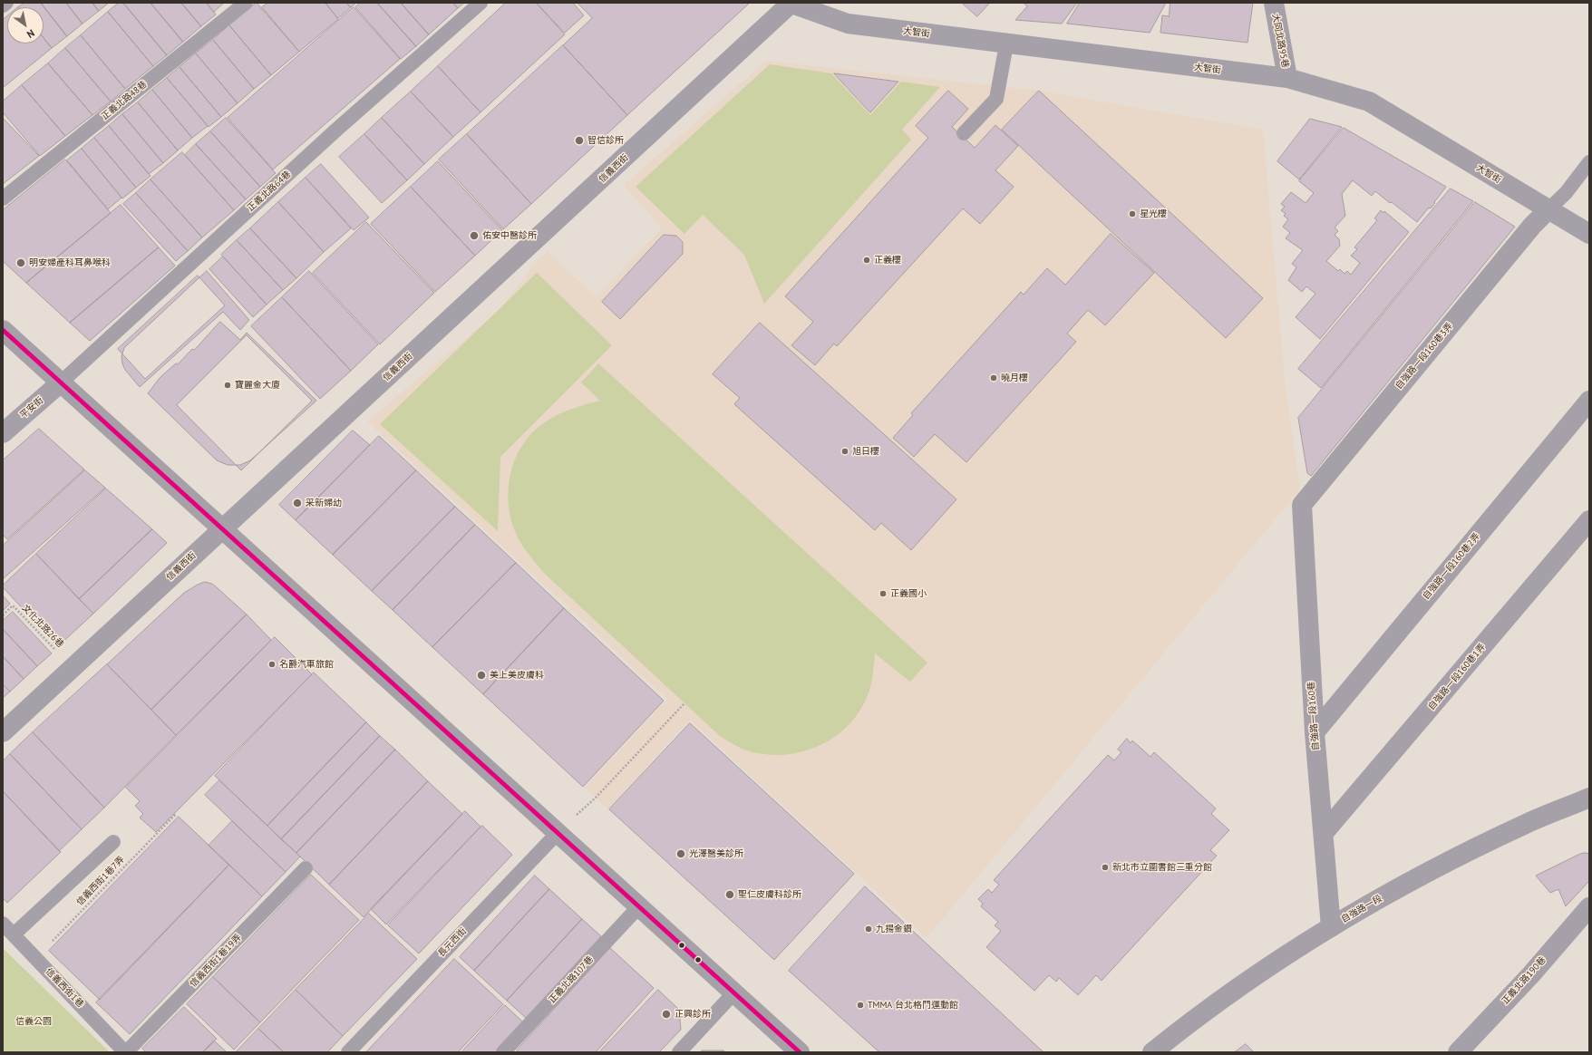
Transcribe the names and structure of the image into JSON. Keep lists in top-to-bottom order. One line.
{"streets":{"street":["大智街","大同北路95巷","信義西街","自強路一段160巷3弄","平安街","自強路一段160巷2弄","自強路一段160巷1弄","自強路一段160巷","自強路一段","正義北路190巷"],"lane":["正義北路48巷","正義北路64巷","長元西街","信義西街1巷19弄","正義北路107巷","信義西街1巷"],"path":["文化北路26巷","信義西街1巷7弄"]},"crossings":[["大智街","大同北路95巷"],["大智街","信義西街"],["大智街","自強路一段160巷3弄"],["信義西街","文化北路26巷"],["正義北路64巷","平安街"],["自強路一段160巷3弄","自強路一段160巷"],["自強路一段160巷2弄","自強路一段160巷"],["自強路一段160巷1弄","自強路一段160巷"],["自強路一段160巷","自強路一段"],["信義西街1巷7弄","信義西街1巷"],["信義西街1巷19弄","信義西街1巷"]],"parks":["信義公園"],"places":["智信診所","星光樓","佑安中醫診所","正義樓","明安婦產科耳鼻喉科","曉月樓","寶麗金大廈","旭日樓","采新婦幼","正義國小","名爵汽車旅館","美上美皮膚科","光澤醫美診所","新北市立圖書館三重分館","聖仁皮膚科診所","九揚金鑽","TMMA 台北格鬥運動館","正興診所"],"north":"bottom right"}
